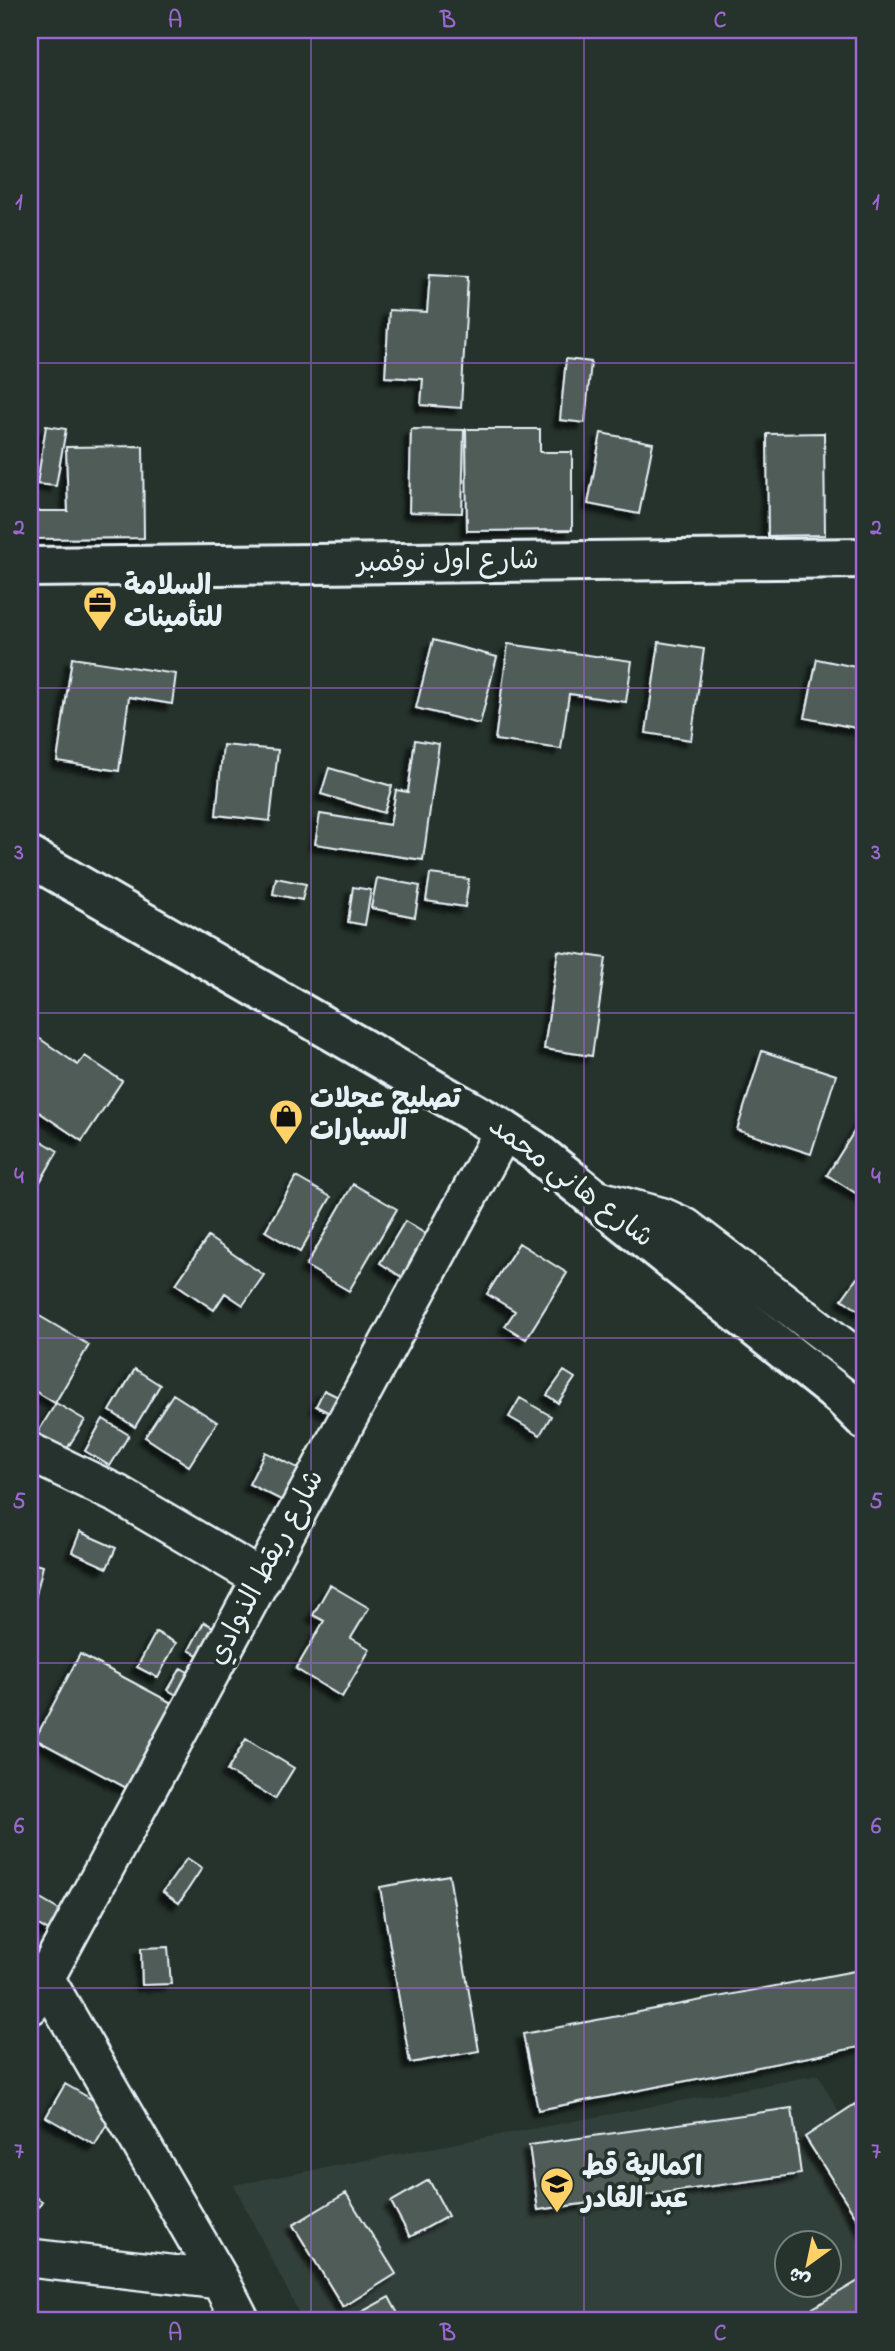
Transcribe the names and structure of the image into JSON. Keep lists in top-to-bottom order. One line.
{"streets":{"street":["شارع اول نوفمبر","شارع هاني محمد","شارع ريقط الذوادي"]},"crossings":[["شارع هاني محمد","شارع ريقط الذوادي"]],"places":{"office":["السلامة للتأمينات"],"shop":["تصليح عجلات السيارات"],"school or university":["اكمالية قط عبد القادر"]},"north":"bottom left","grid":{"columns":["A","B","C"],"rows":["1","2","3","4","5","6","7"]}}
